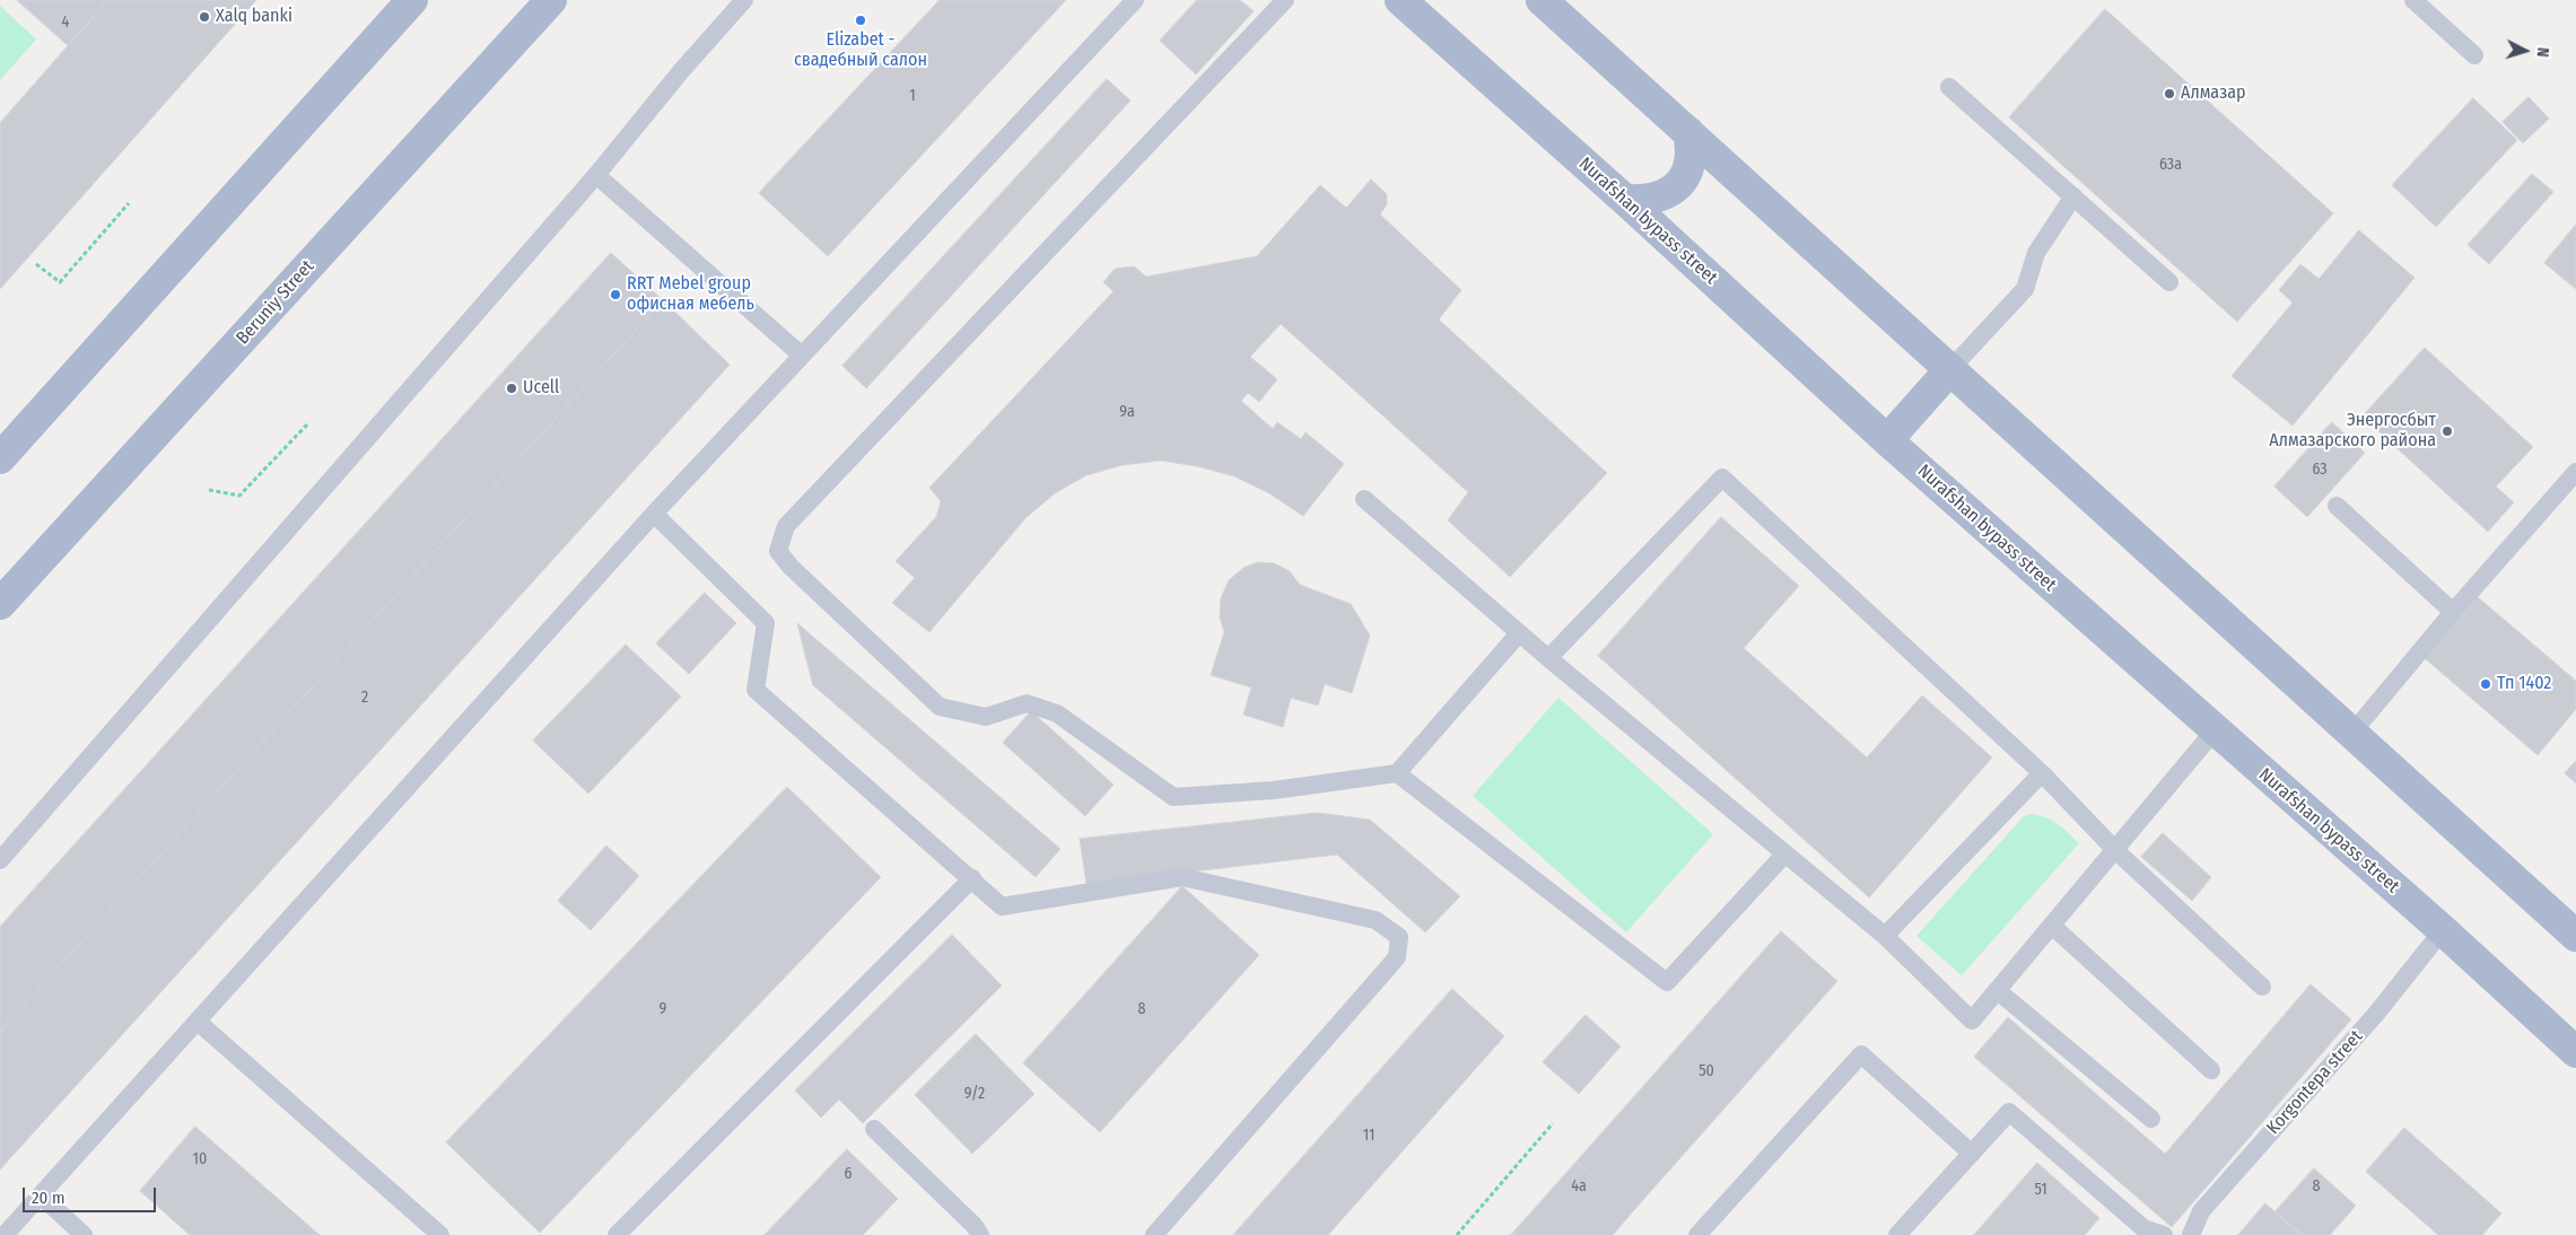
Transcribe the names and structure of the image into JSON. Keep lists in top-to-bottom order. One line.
{"streets":{"main road":["Nurafshan bypass street","Beruniy Street"],"lane":["Korgontepa street"]},"crossings":[["Nurafshan bypass street","Korgontepa street"]],"places":["Xalq banki","Elizabet - свадебный салон","Алмазар","RRT Mebel group офисная мебель","Ucell","Энергосбыт Алмазарского района","Тп 1402"],"house_numbers":["4","1","63a","9a","63","2","9","8","50","9/2","11","10","6","4а","8","51"],"scale_bar":"20 m","north":"right"}
